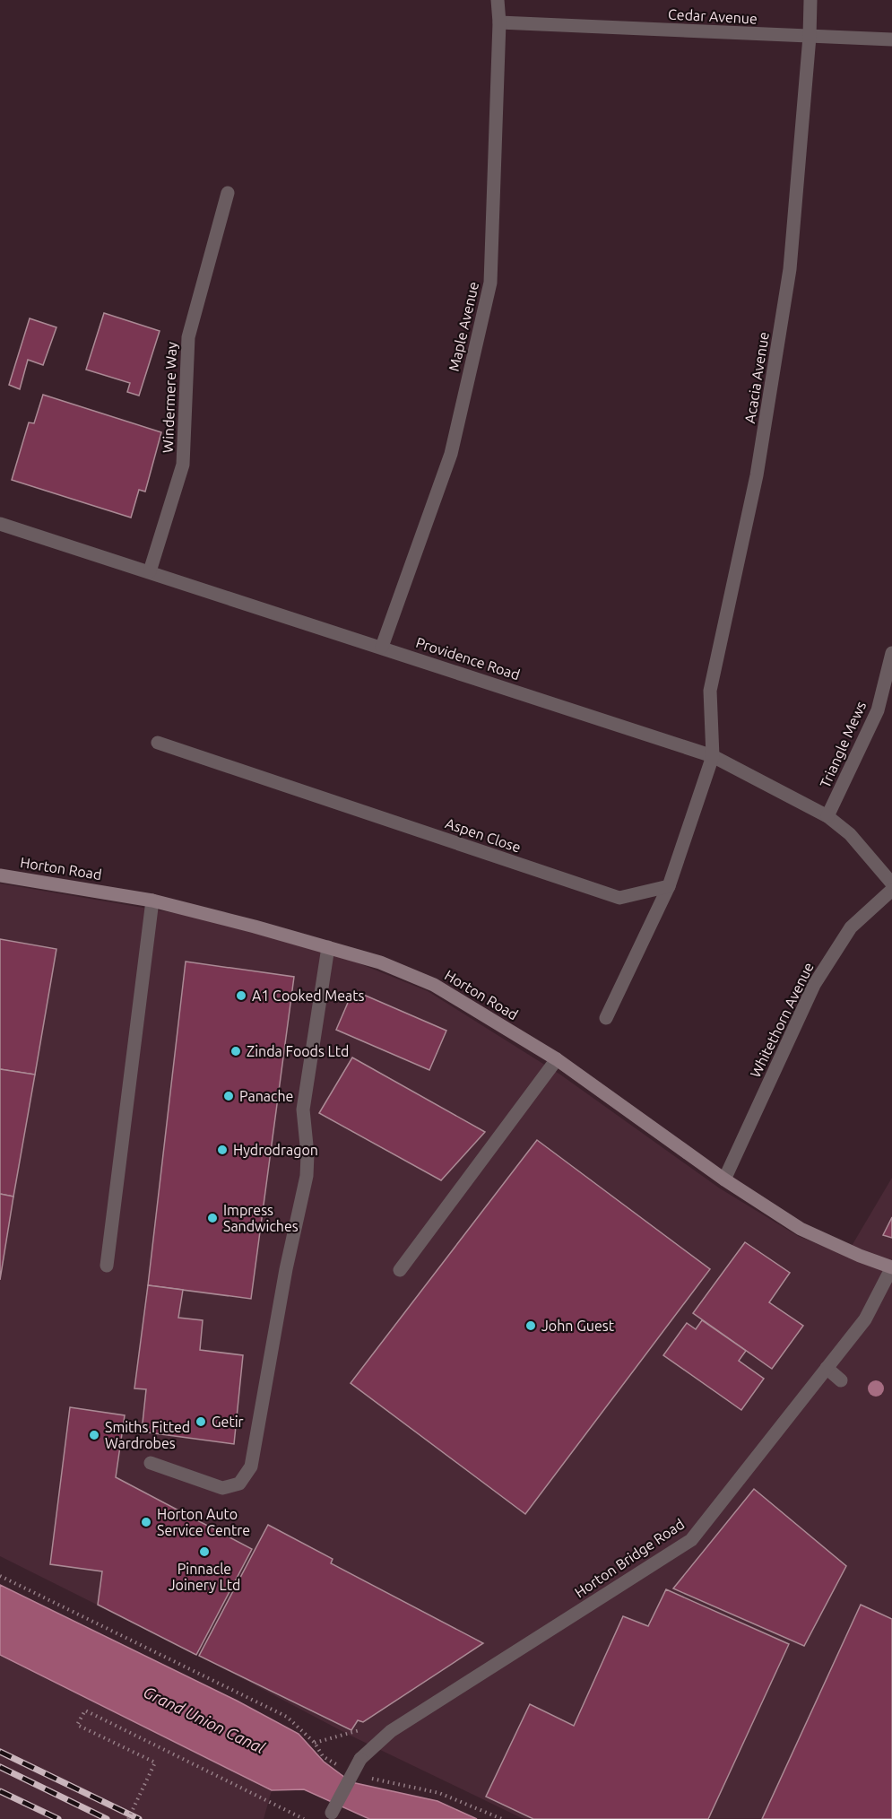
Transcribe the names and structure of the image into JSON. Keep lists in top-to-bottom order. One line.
{"streets":{"street":["Cedar Avenue","Maple Avenue","Acacia Avenue","Windermere Way","Providence Road","Triangle Mews","Aspen Close","Horton Road","Whitethorn Avenue","Horton Bridge Road"]},"crossings":[["Cedar Avenue","Maple Avenue"],["Cedar Avenue","Acacia Avenue"],["Maple Avenue","Providence Road"],["Acacia Avenue","Providence Road"],["Windermere Way","Providence Road"],["Providence Road","Triangle Mews"],["Horton Road","Whitethorn Avenue"],["Horton Road","Horton Bridge Road"]],"water":["Grand Union Canal"],"places":["A1 Cooked Meats","Zinda Foods Ltd","Panache","Hydrodragon","Impress Sandwiches","John Guest","Getir","Smiths Fitted Wardrobes","Horton Auto Service Centre","Pinnacle Joinery Ltd"]}
